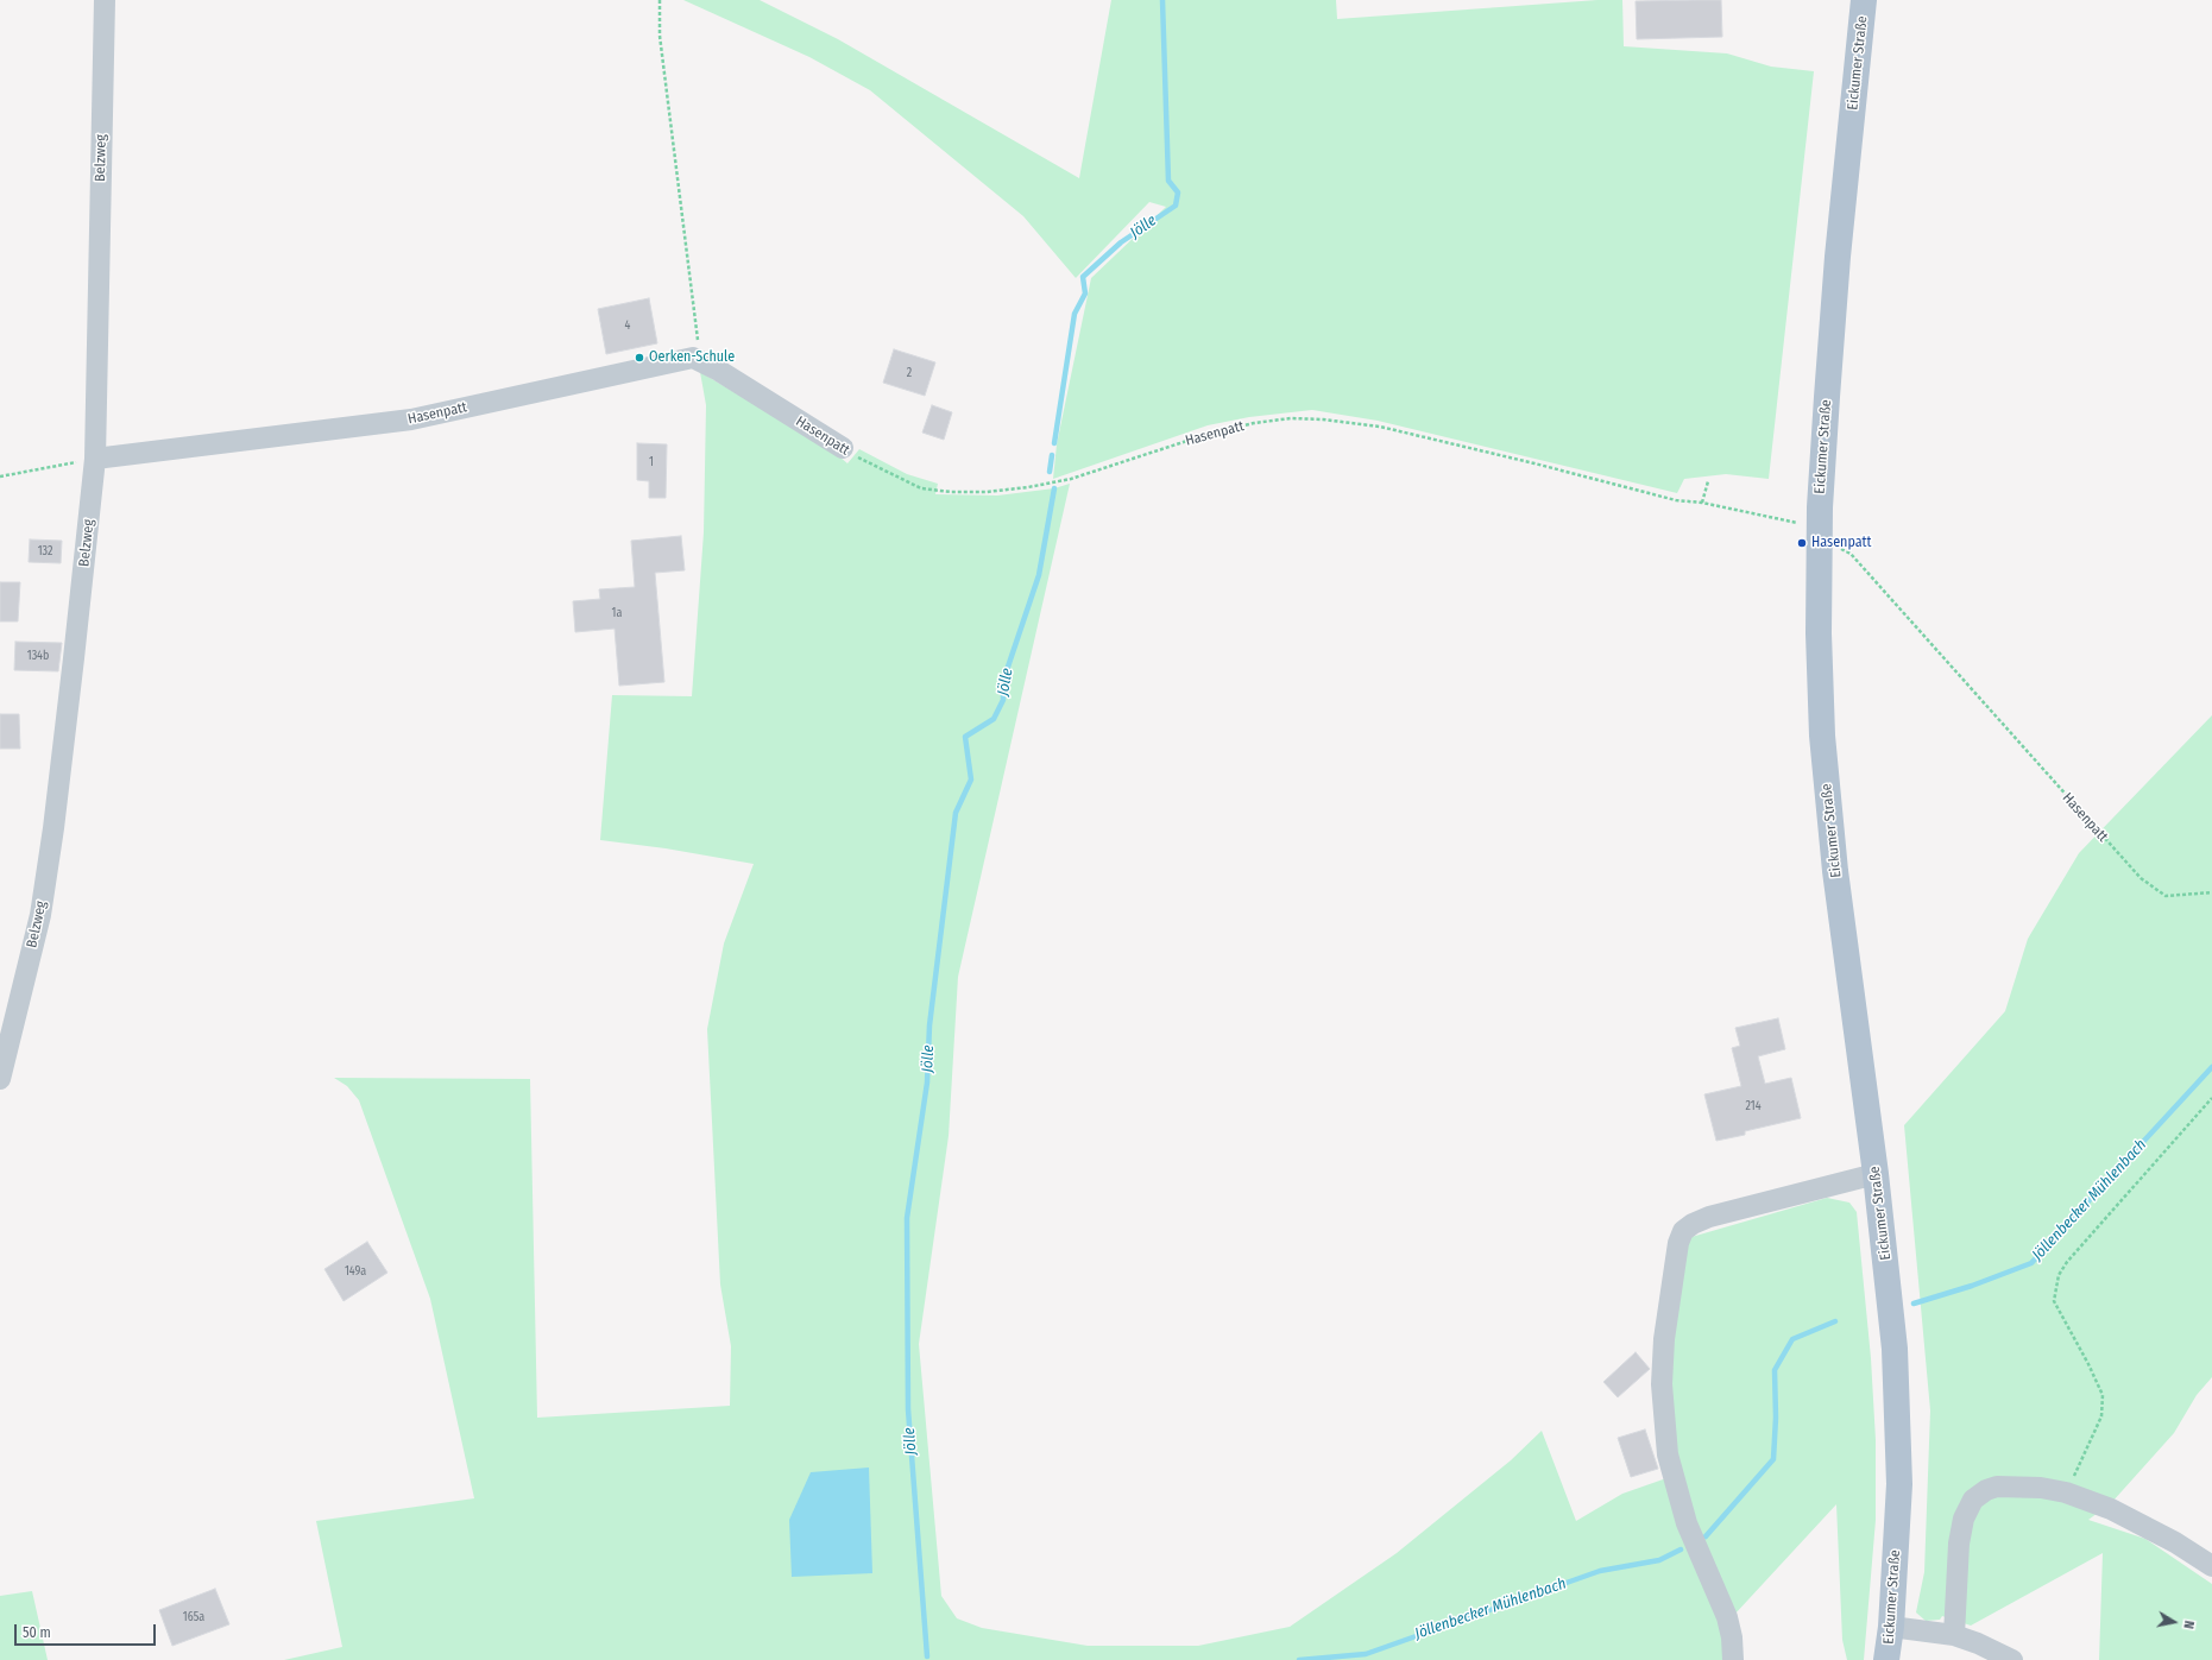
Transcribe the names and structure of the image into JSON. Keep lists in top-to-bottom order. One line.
{"streets":{"main road":["Eickumer Straße"],"street":["Belzweg","Hasenpatt"]},"crossings":[["Eickumer Straße","Hasenpatt"],["Belzweg","Hasenpatt"]],"water":["Jölle","Jöllenbecker Mühlenbach"],"places":["Oerken-Schule","Hasenpatt"],"house_numbers":["4","2","1","132","1a","134b","214","149a","165a"],"scale_bar":"50 m","north":"right"}
